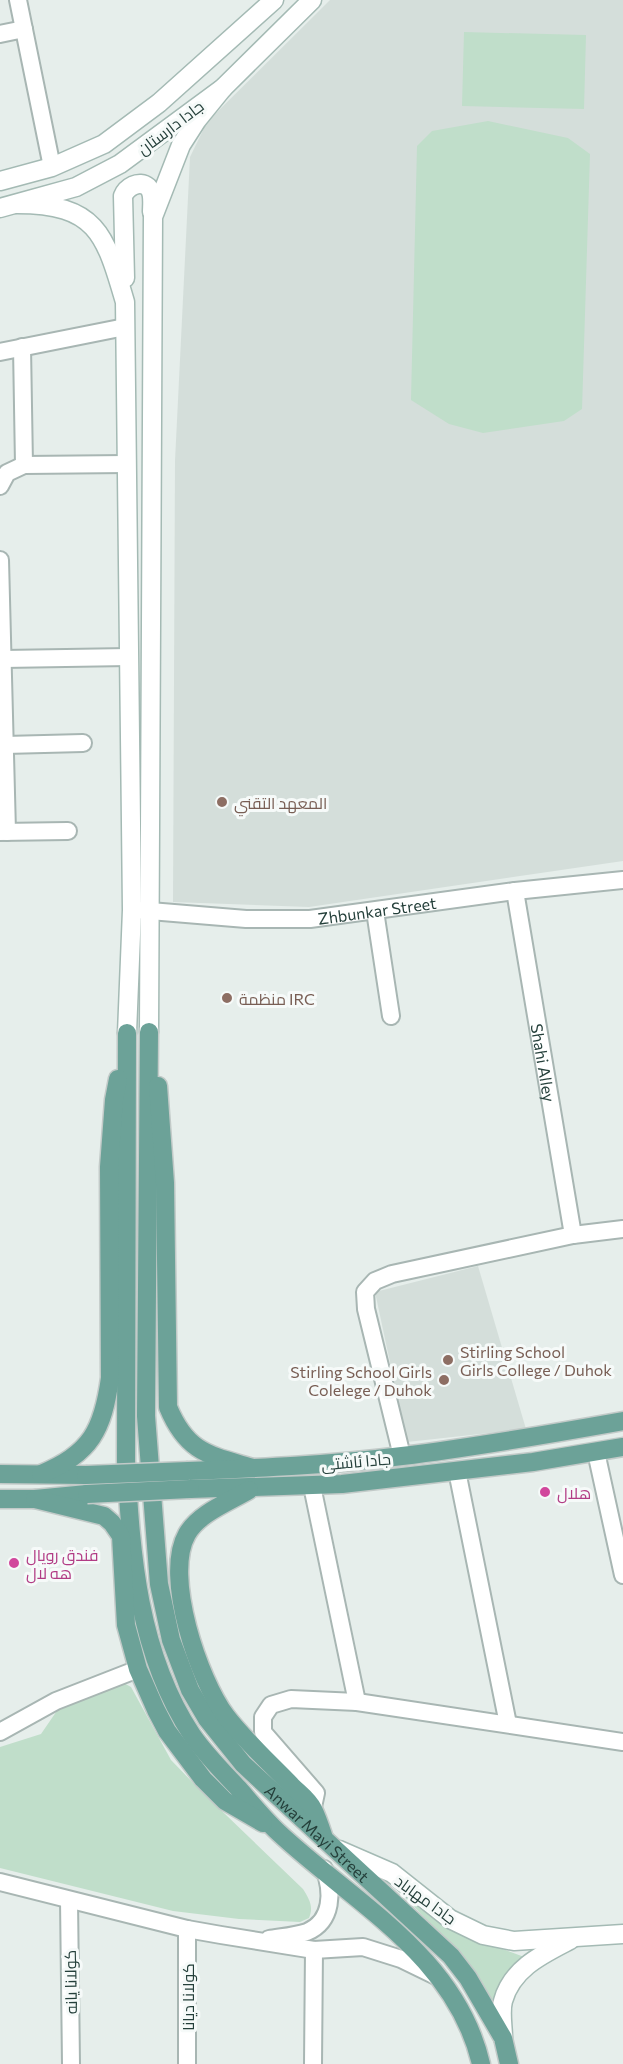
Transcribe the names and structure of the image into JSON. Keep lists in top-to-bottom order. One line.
{"streets":{"main road":["جادا دارستان","جادا ئاشتی","Anwar Mayi Street","جادا مهاباد"],"street":["Zhbunkar Street","Shahi Alley","کولانا یانه","کولانا دیانا"]},"crossings":[["Zhbunkar Street","Shahi Alley"],["Anwar Mayi Street","جادا مهاباد"]],"places":["المعهد التقني","منظمة IRC","Stirling School Girls College / Duhok","Stirling School Girls Colelege / Duhok","هلال","فندق رويال هه لال"]}
